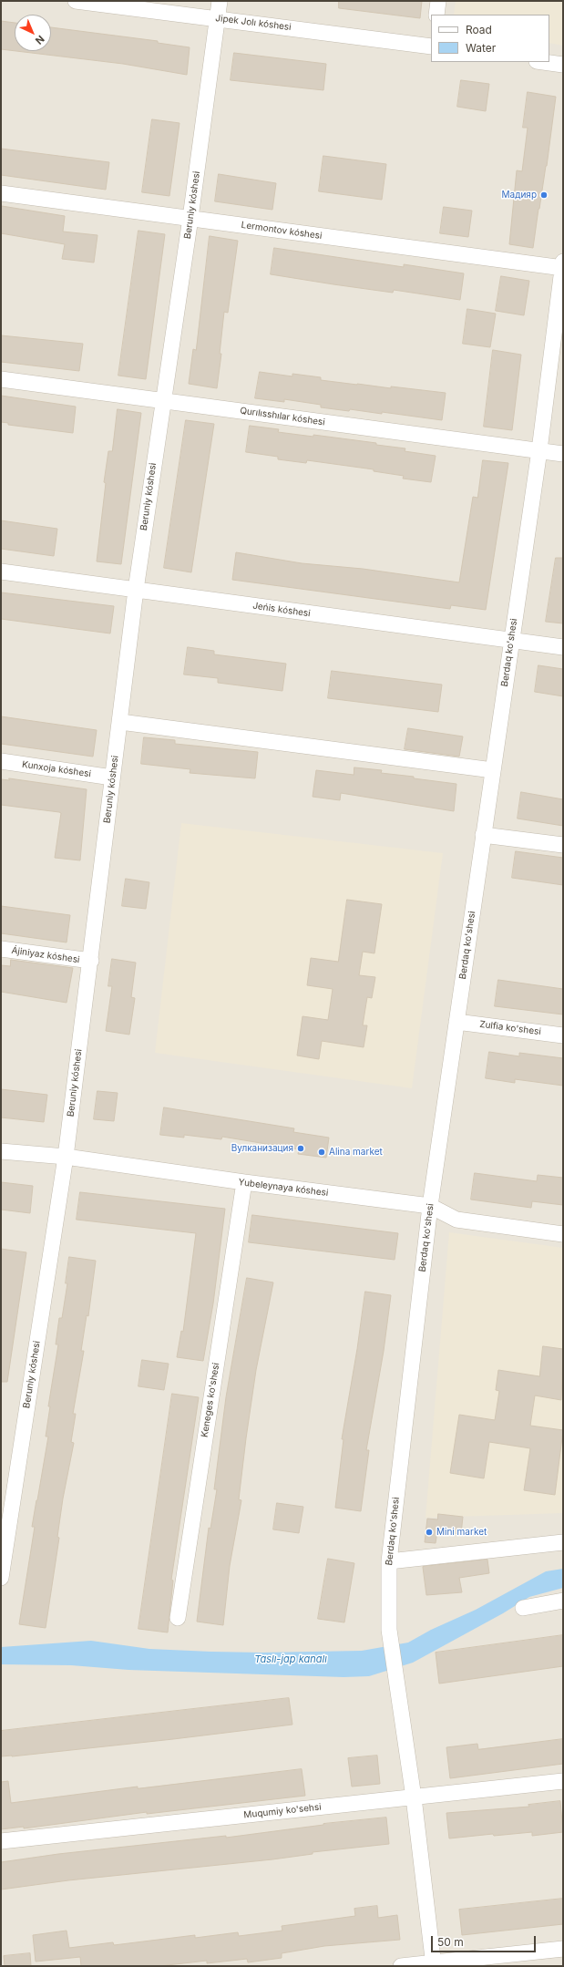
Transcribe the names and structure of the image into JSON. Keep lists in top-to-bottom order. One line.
{"streets":{"street":["Jipek Jolı kóshesi","Beruniy kóshesi","Lermontov kóshesi","Qurılısshılar kóshesi","Jeńis kóshesi","Berdaq ko'shesi","Kunxoja kóshesi","Ájiniyaz kóshesi","Zulfia ko'shesi","Yubeleynaya kóshesi","Keneges ko'shesi","Muqumiy ko'sehsi"]},"crossings":[["Jipek Jolı kóshesi","Beruniy kóshesi"],["Beruniy kóshesi","Lermontov kóshesi"],["Beruniy kóshesi","Qurılısshılar kóshesi"],["Beruniy kóshesi","Jeńis kóshesi"],["Beruniy kóshesi","Kunxoja kóshesi"],["Beruniy kóshesi","Ájiniyaz kóshesi"],["Beruniy kóshesi","Yubeleynaya kóshesi"],["Lermontov kóshesi","Berdaq ko'shesi"],["Qurılısshılar kóshesi","Berdaq ko'shesi"],["Jeńis kóshesi","Berdaq ko'shesi"],["Berdaq ko'shesi","Zulfia ko'shesi"],["Berdaq ko'shesi","Yubeleynaya kóshesi"],["Berdaq ko'shesi","Muqumiy ko'sehsi"],["Yubeleynaya kóshesi","Keneges ko'shesi"]],"water":["Taslı-jap kanalı"],"places":["Мадияр","Вулканизация","Alina market","Mini market"],"legend":["Road","Water"],"scale_bar":"50 m","north":"bottom right"}
